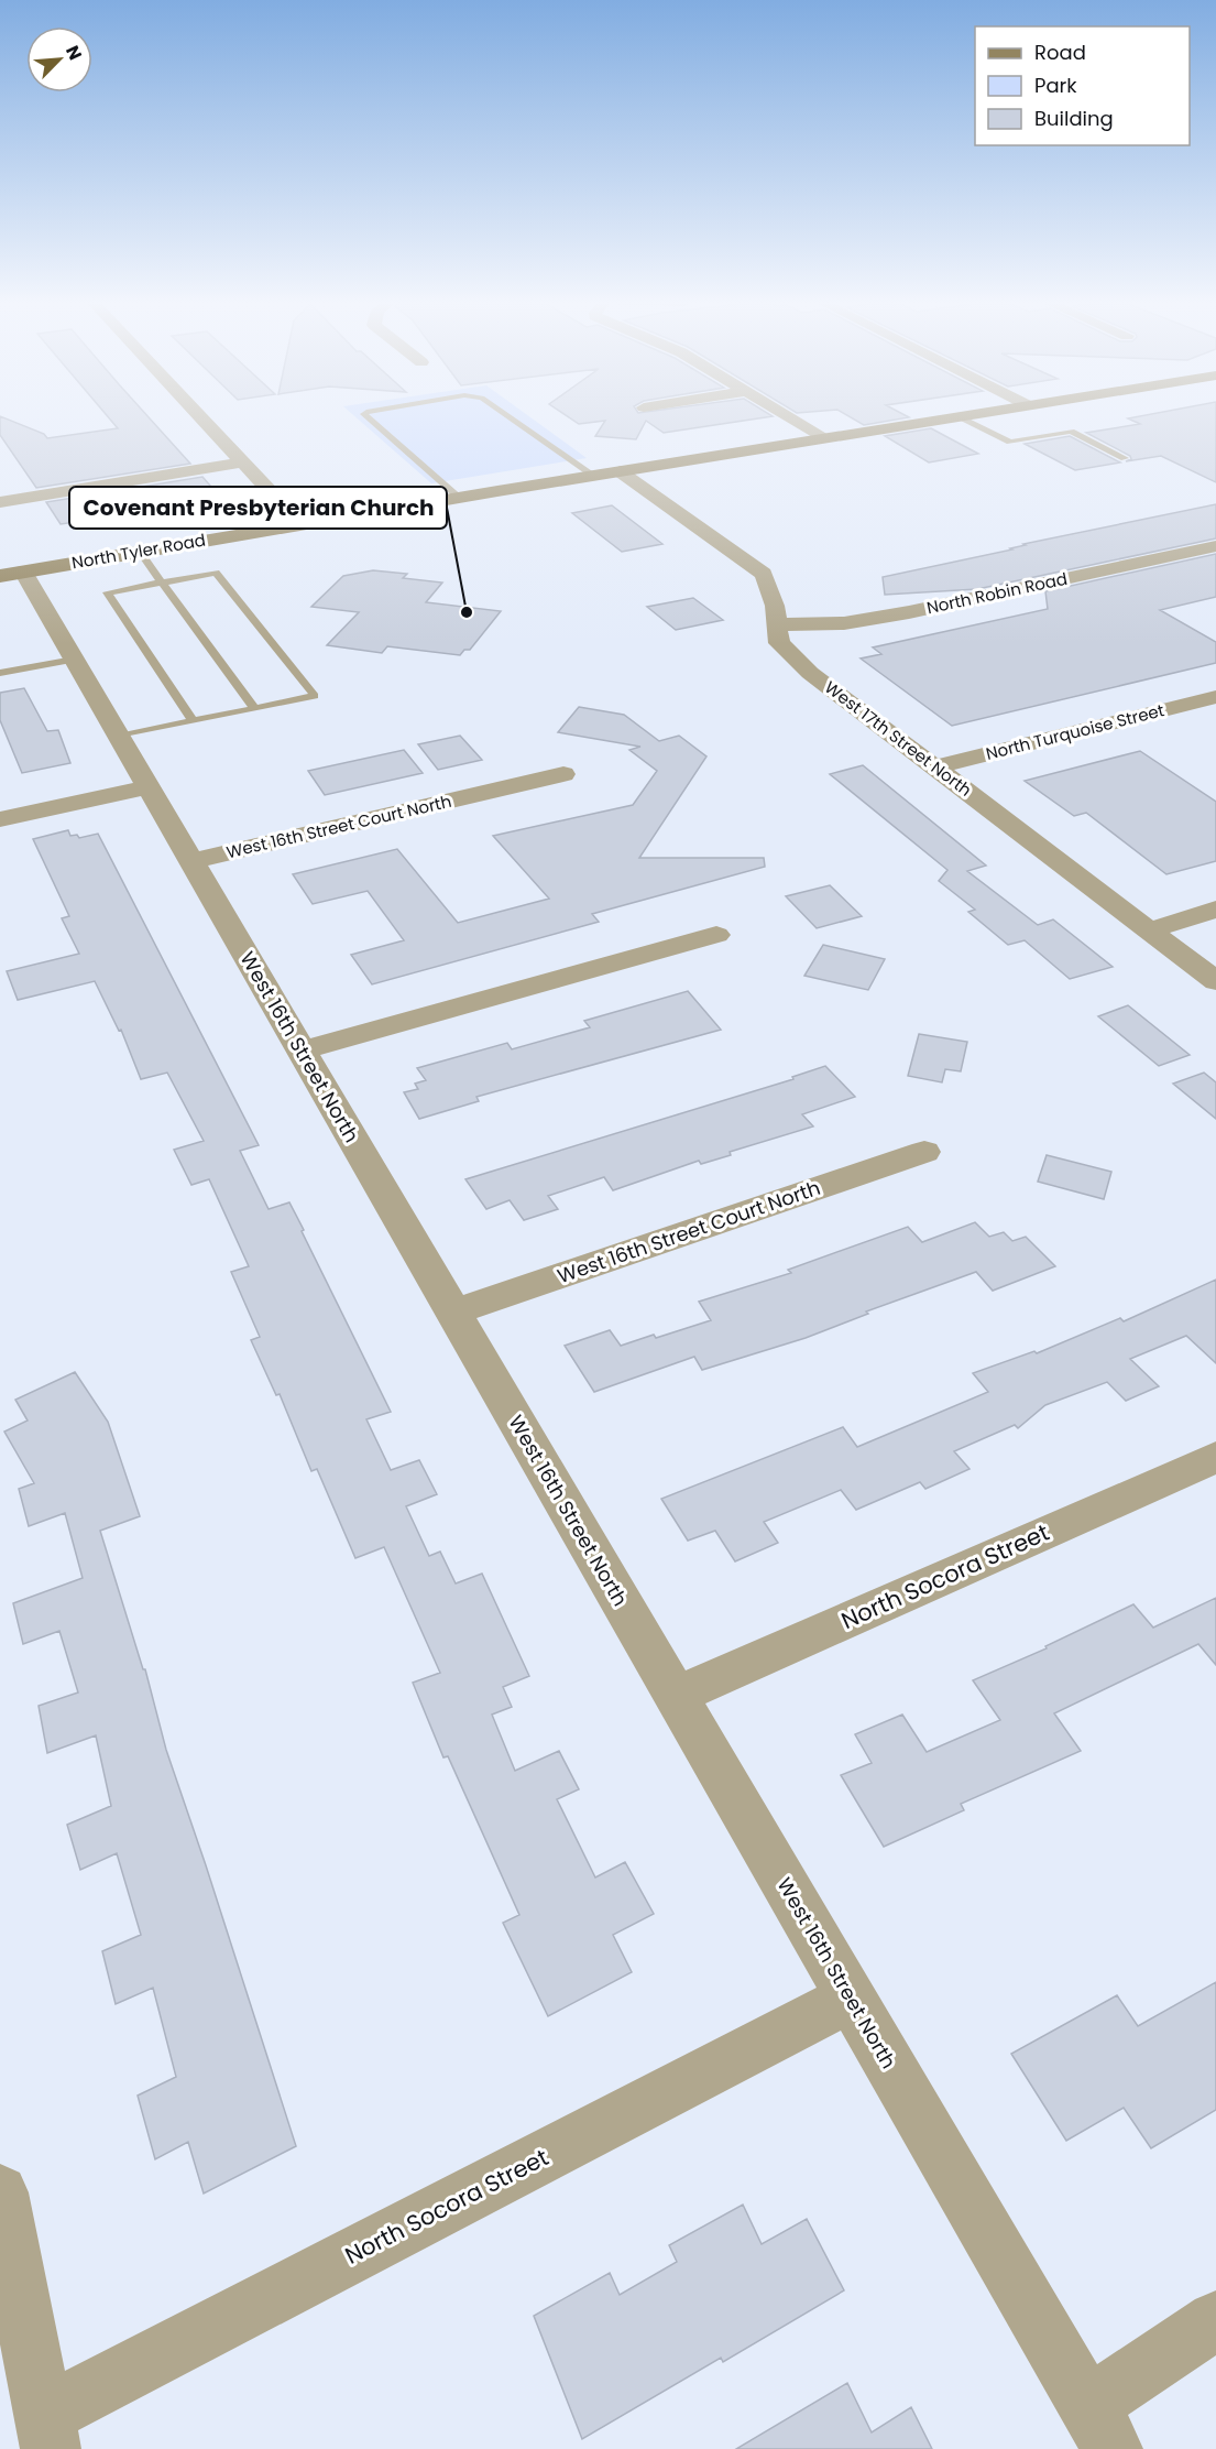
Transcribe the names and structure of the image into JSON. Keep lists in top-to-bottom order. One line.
{"streets":{"main road":["North Tyler Road"],"street":["North Robin Road","North Turquoise Street","West 17th Street North","West 16th Street Court North","West 16th Street North","North Socora Street"]},"crossings":[["North Tyler Road","West 17th Street North"],["North Tyler Road","West 16th Street North"],["North Robin Road","West 17th Street North"],["North Turquoise Street","West 17th Street North"],["West 16th Street Court North","West 16th Street North"],["West 16th Street North","North Socora Street"]],"places":["Covenant Presbyterian Church"],"legend":["Road","Park","Building"],"north":"top right"}
